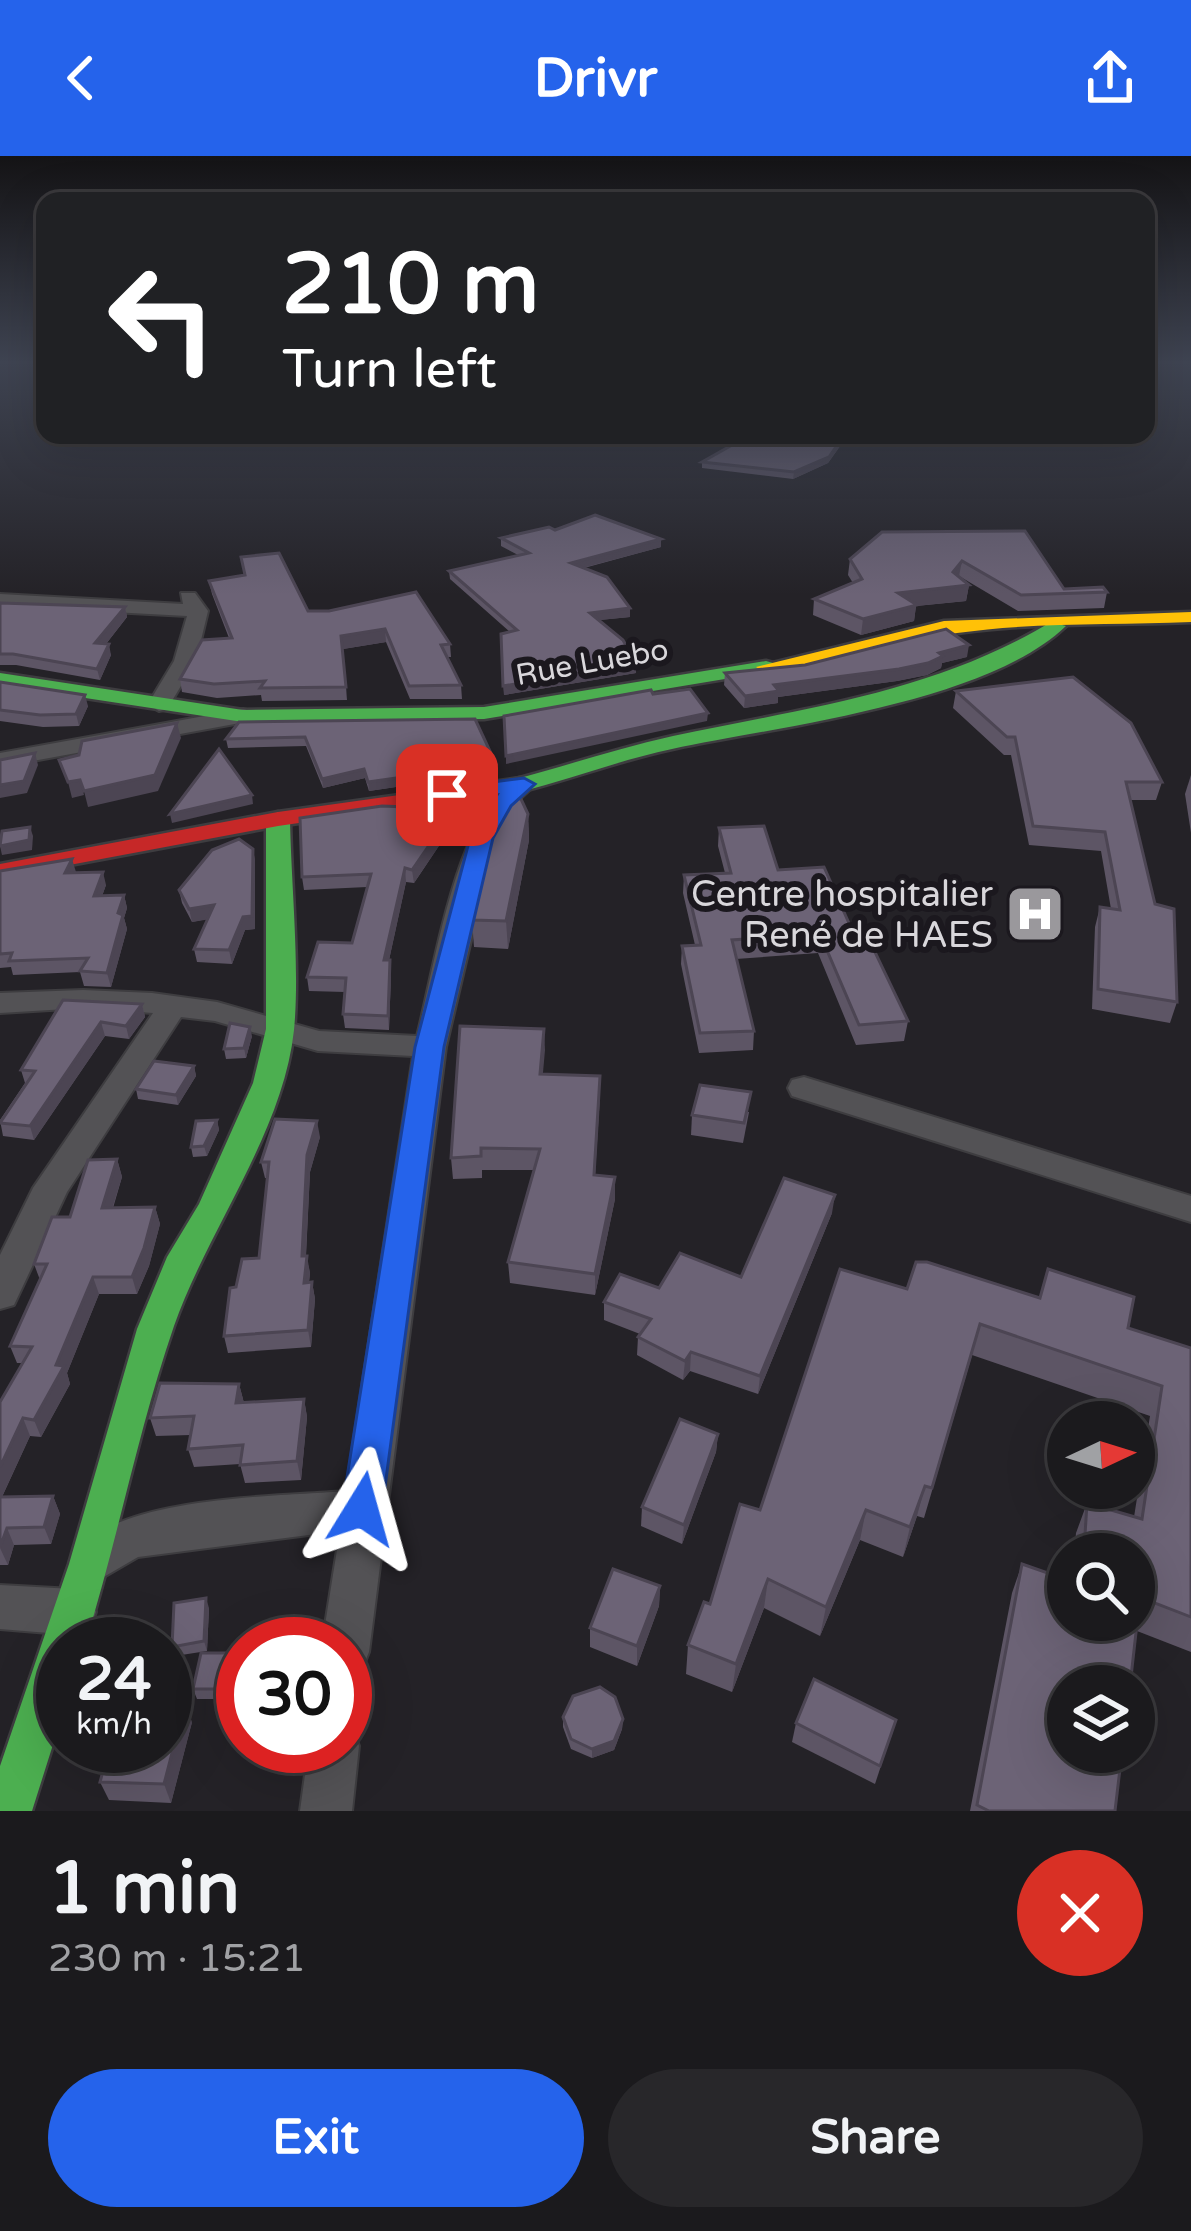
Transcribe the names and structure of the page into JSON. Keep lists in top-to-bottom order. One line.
{"streets":{"street":["Rue Luebo"]},"places":{"hospital":["Centre hospitalier René de HAES"]},"north":"right","page":{"header":"Drivr","turn":["210 m","Turn left"],"speed":"24 km/h","limit":"30","heading":["1 min","230 m · 15:21"],"buttons":["Exit","Share"]}}
